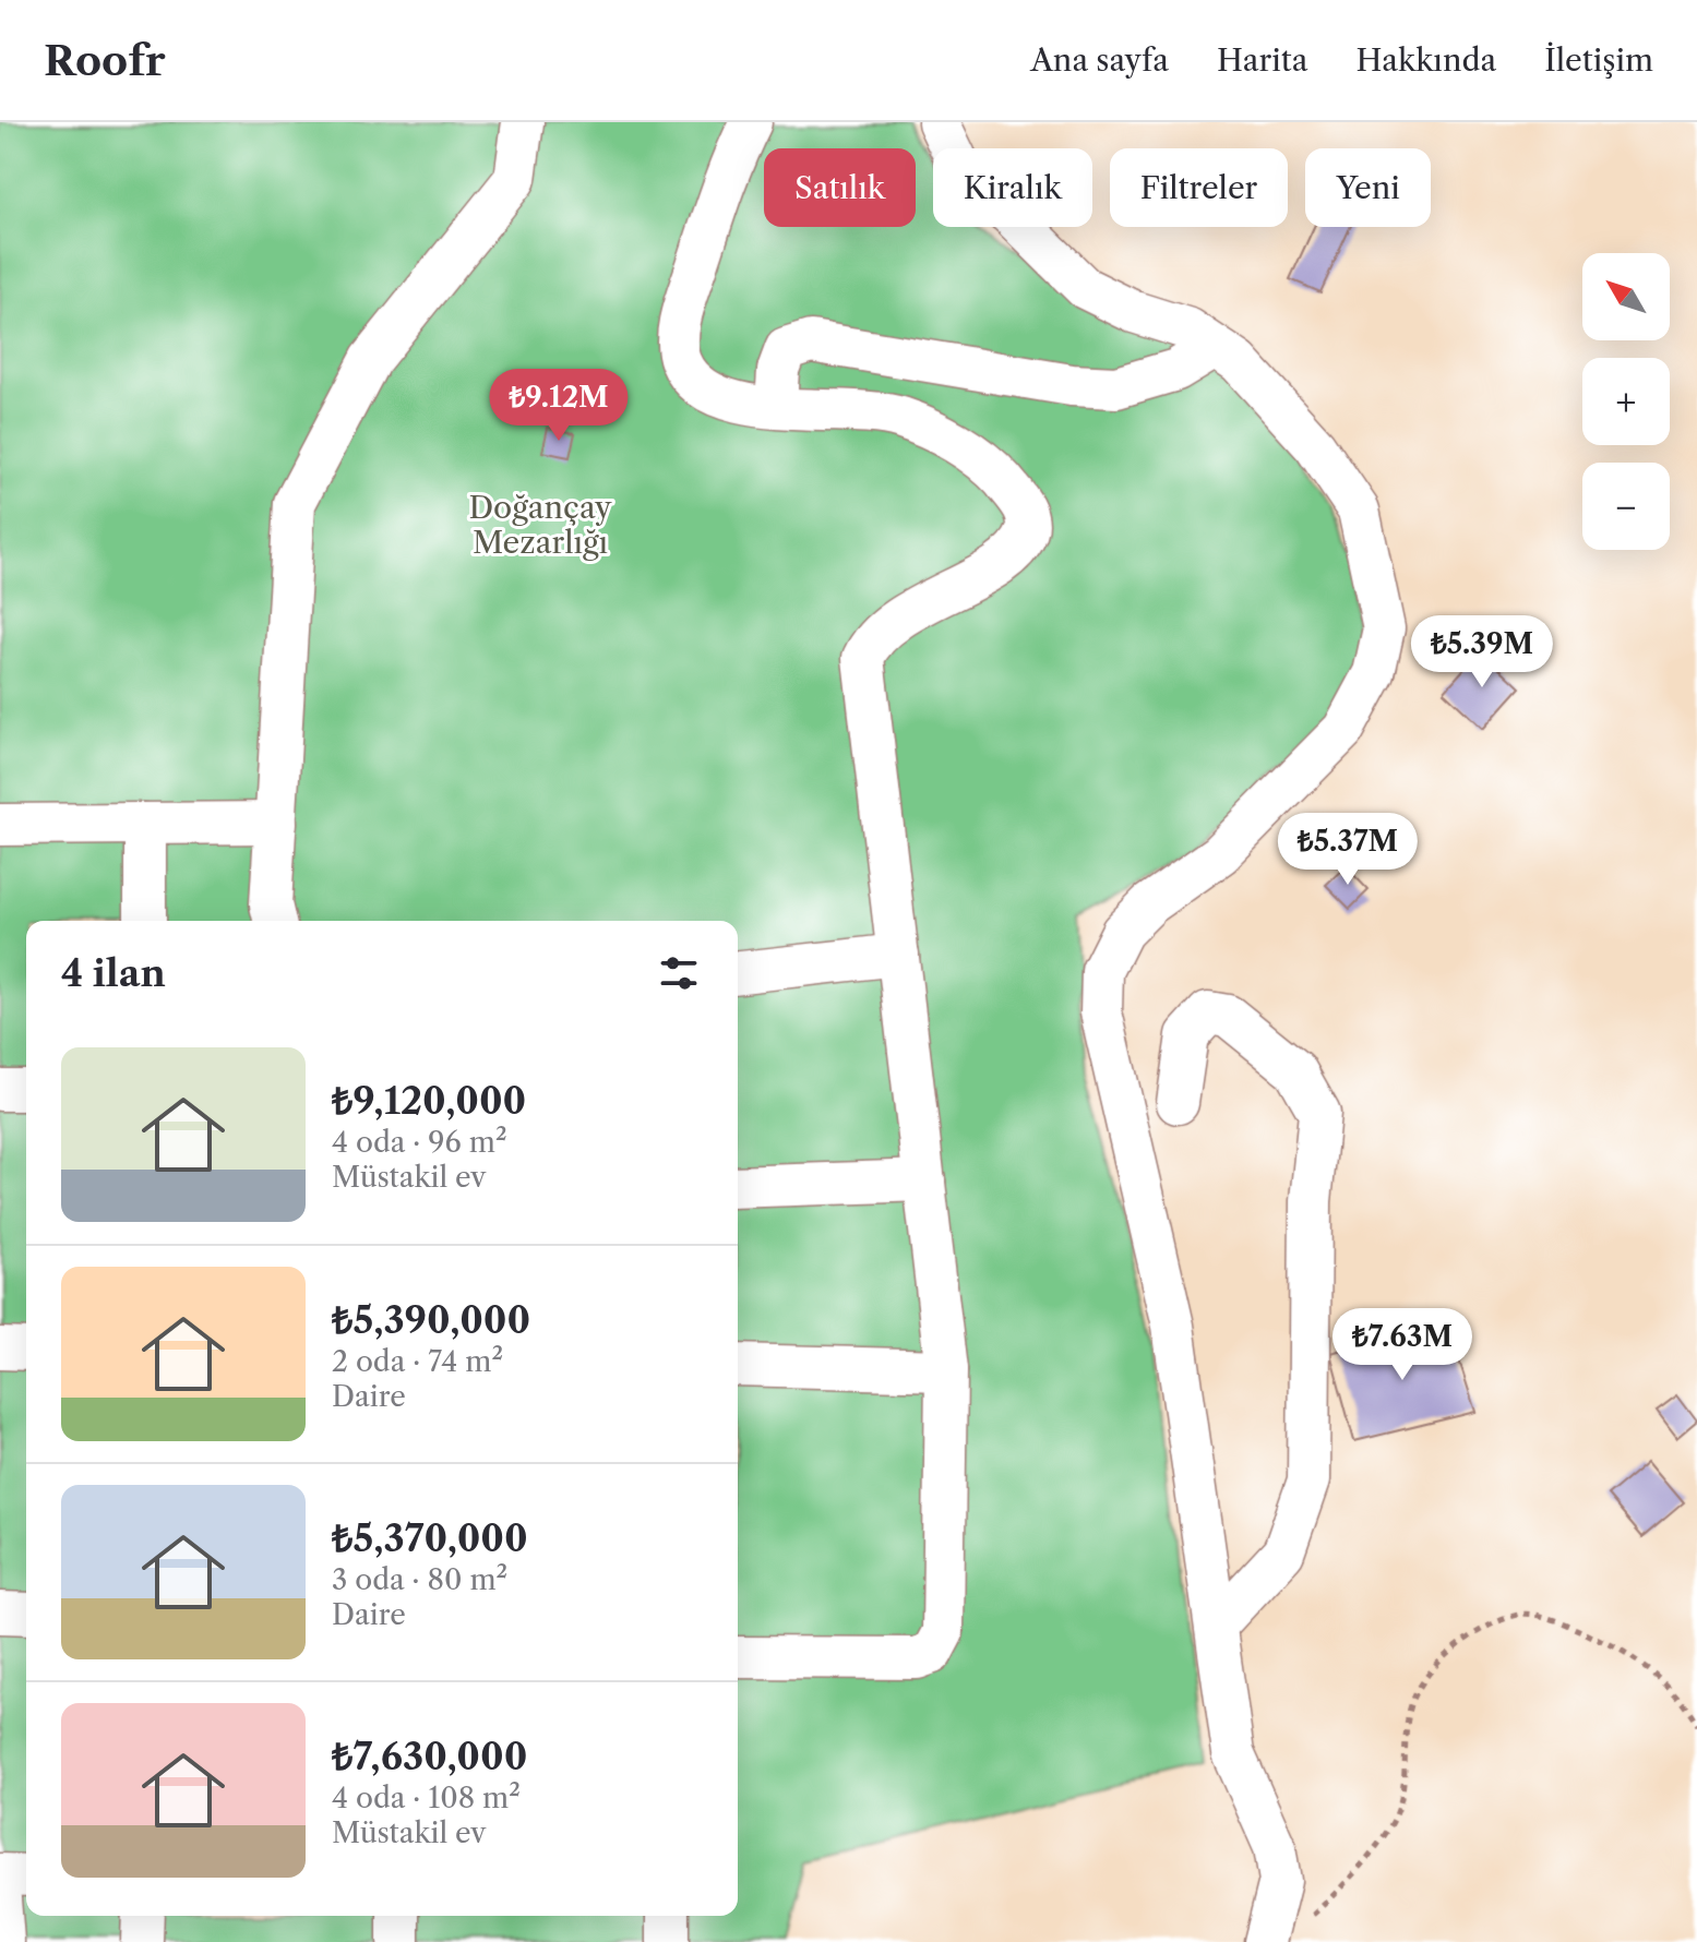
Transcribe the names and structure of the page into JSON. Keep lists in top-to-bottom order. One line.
{"parks":["Doğançay Mezarlığı"],"north":"top left","page":{"header":"Roofr","nav":["Ana sayfa","Harita","Hakkında","İletişim"],"chip":["Satılık","Kiralık","Filtreler","Yeni"],"map_buttons":["+","−"],"price":["₺9.12M","₺5.39M","₺5.37M","₺7.63M"],"heading":"4 ilan","list":[{"name":"₺9,120,000","note":"4 oda · 96 m² · Müstakil ev"},{"name":"₺5,390,000","note":"2 oda · 74 m² · Daire"},{"name":"₺5,370,000","note":"3 oda · 80 m² · Daire"},{"name":"₺7,630,000","note":"4 oda · 108 m² · Müstakil ev"}]}}
